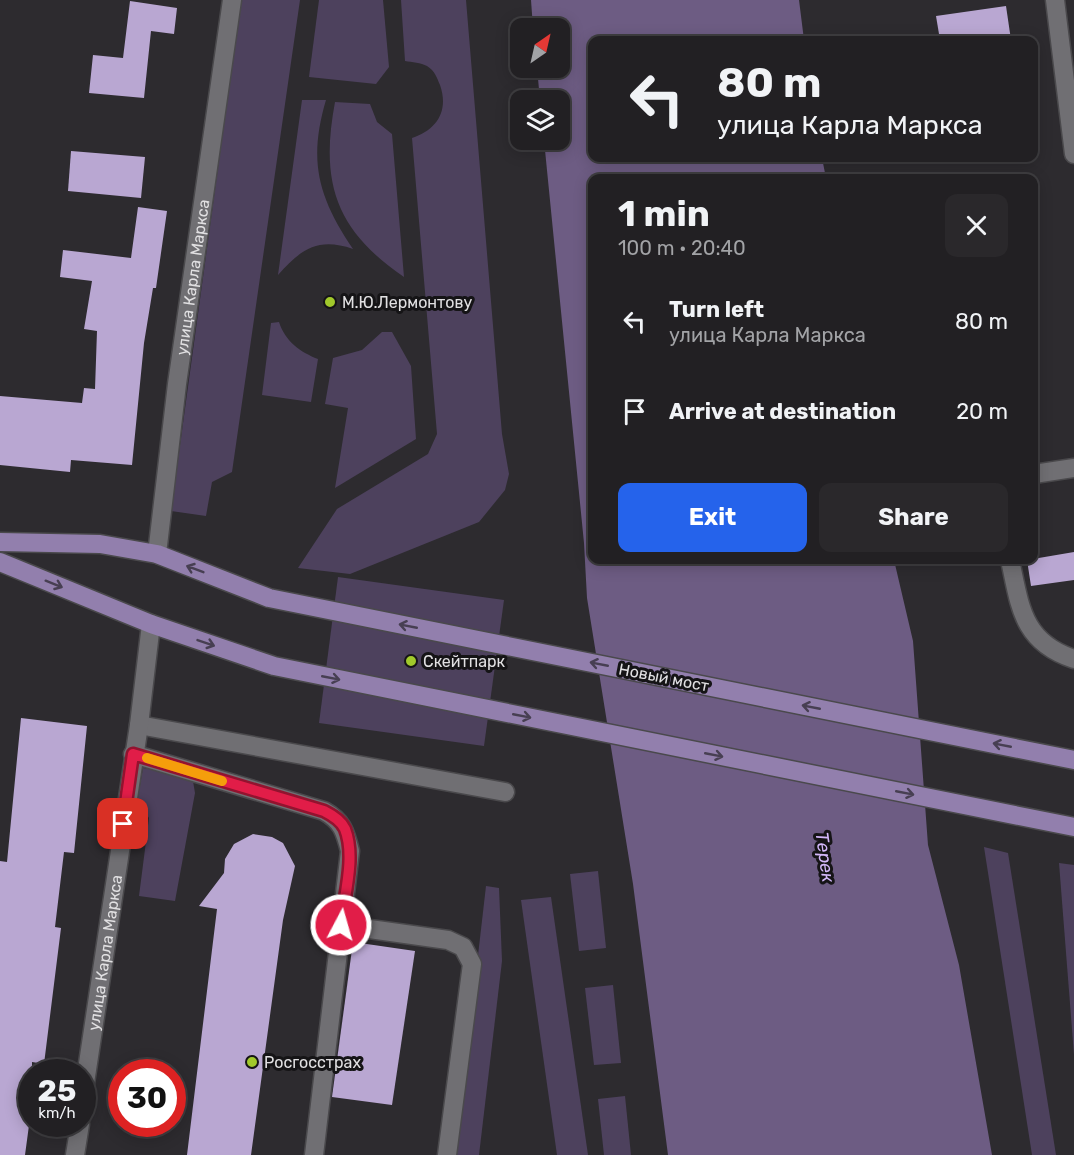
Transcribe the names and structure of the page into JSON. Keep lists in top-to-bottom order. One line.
{"streets":{"main road":["Новый мост"],"street":["улица Карла Маркса"]},"crossings":[["улица Карла Маркса","Новый мост"]],"water":["Терек"],"places":["М.Ю.Лермонтову","Скейтпарк","Росгосстрах"],"north":"top right","page":{"turn":["80 m","улица Карла Маркса"],"heading":["1 min","100 m · 20:40"],"list":[{"name":"Turn left","note":"улица Карла Маркса","value":"80 m"},{"name":"Arrive at destination","value":"20 m"}],"buttons":["Exit","Share"],"speed":"25 km/h","limit":"30"}}
